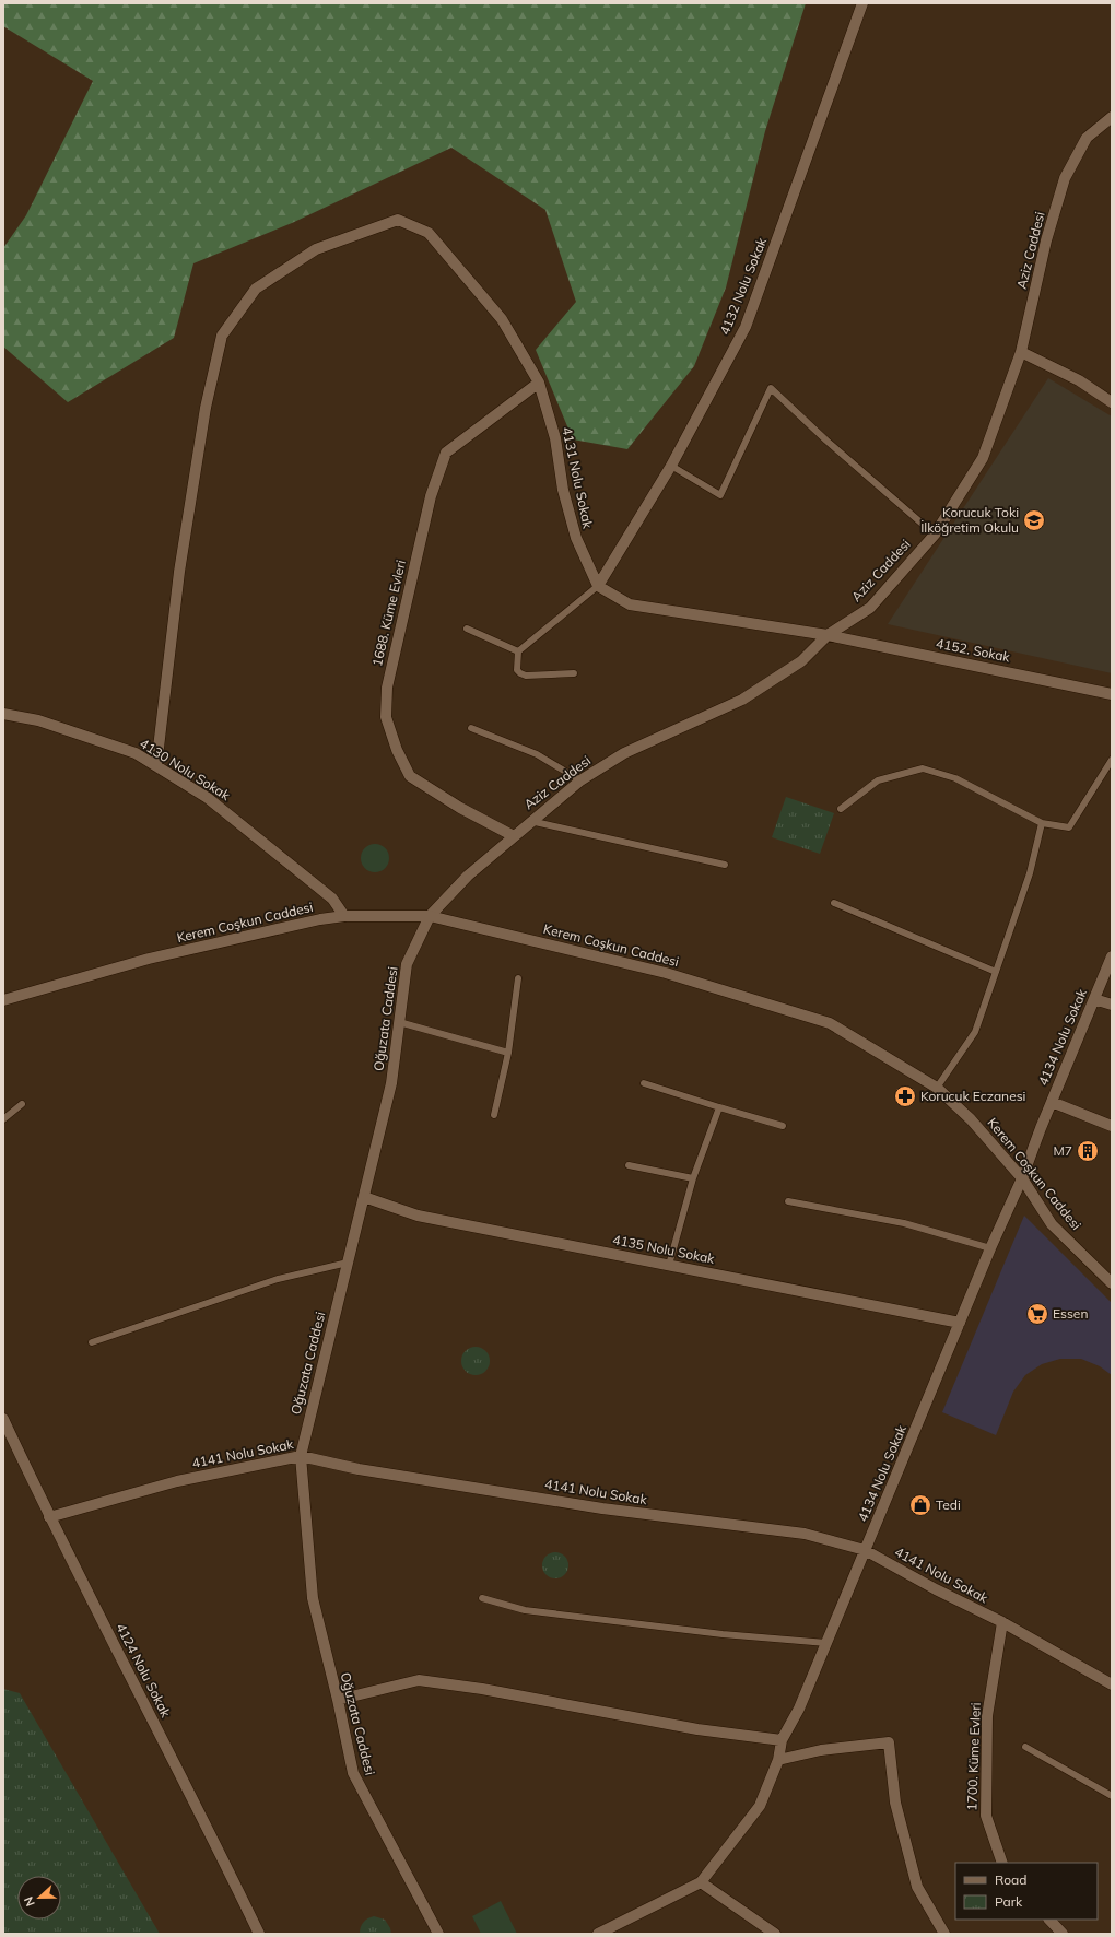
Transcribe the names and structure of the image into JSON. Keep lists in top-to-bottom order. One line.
{"streets":{"street":["Aziz Caddesi","4132 Nolu Sokak","4131 Nolu Sokak","1688. Küme Evleri","4152. Sokak","4130 Nolu Sokak","Kerem Coşkun Caddesi","Oğuzata Caddesi","4134 Nolu Sokak","4135 Nolu Sokak","4141 Nolu Sokak","4124 Nolu Sokak","1700. Küme Evleri"]},"crossings":[["Aziz Caddesi","1688. Küme Evleri"],["Aziz Caddesi","4152. Sokak"],["Aziz Caddesi","Kerem Coşkun Caddesi"],["Aziz Caddesi","Oğuzata Caddesi"],["4132 Nolu Sokak","4131 Nolu Sokak"],["4131 Nolu Sokak","1688. Küme Evleri"],["4131 Nolu Sokak","4130 Nolu Sokak"],["4130 Nolu Sokak","Kerem Coşkun Caddesi"],["Kerem Coşkun Caddesi","Oğuzata Caddesi"],["Kerem Coşkun Caddesi","4134 Nolu Sokak"],["Oğuzata Caddesi","4135 Nolu Sokak"],["Oğuzata Caddesi","4141 Nolu Sokak"],["4134 Nolu Sokak","4135 Nolu Sokak"],["4134 Nolu Sokak","4141 Nolu Sokak"],["4141 Nolu Sokak","4124 Nolu Sokak"],["4141 Nolu Sokak","1700. Küme Evleri"]],"places":{"school or university":["Korucuk Toki İlköğretim Okulu"],"pharmacy":["Korucuk Eczanesi"],"building":["M7"],"supermarket":["Essen"],"shop":["Tedi"]},"legend":["Road","Park"],"north":"left"}
